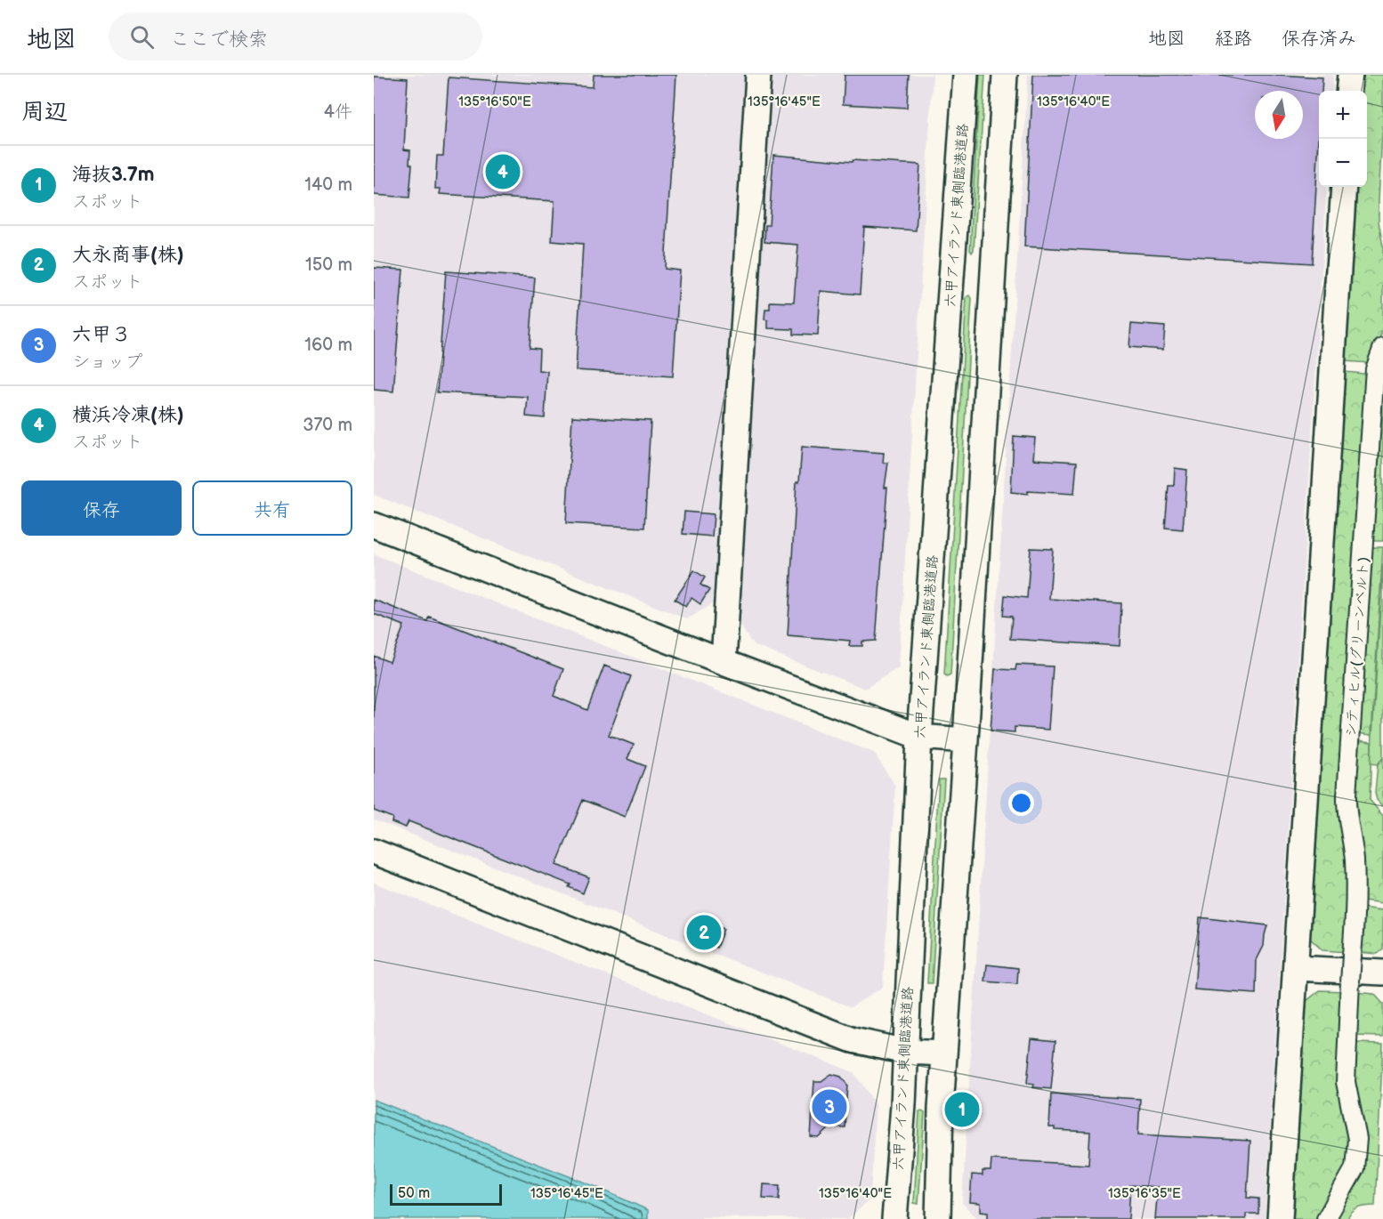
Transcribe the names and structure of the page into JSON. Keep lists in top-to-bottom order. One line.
{"streets":{"street":["六甲アイランド東側臨港道路","シティヒル(グリーンベルト)"]},"scale_bar":"50 m","north":"bottom","page":{"header":"地図","search":"ここで検索","nav":["地図","経路","保存済み"],"heading":["周辺","4件"],"map_buttons":["+","−"],"list":[{"mark":"1","name":"海抜3.7m","note":"スポット","value":"140 m"},{"mark":"2","name":"大永商事(株)","note":"スポット","value":"150 m"},{"mark":"3","name":"六甲３","note":"ショップ","value":"160 m"},{"mark":"4","name":"横浜冷凍(株)","note":"スポット","value":"370 m"}],"pins":["4","2","3","1"],"buttons":["保存","共有"],"scale":"50 m"},"coordinates":["135°16'50\"E","135°16'45\"E","135°16'40\"E","135°16'35\"E"]}
